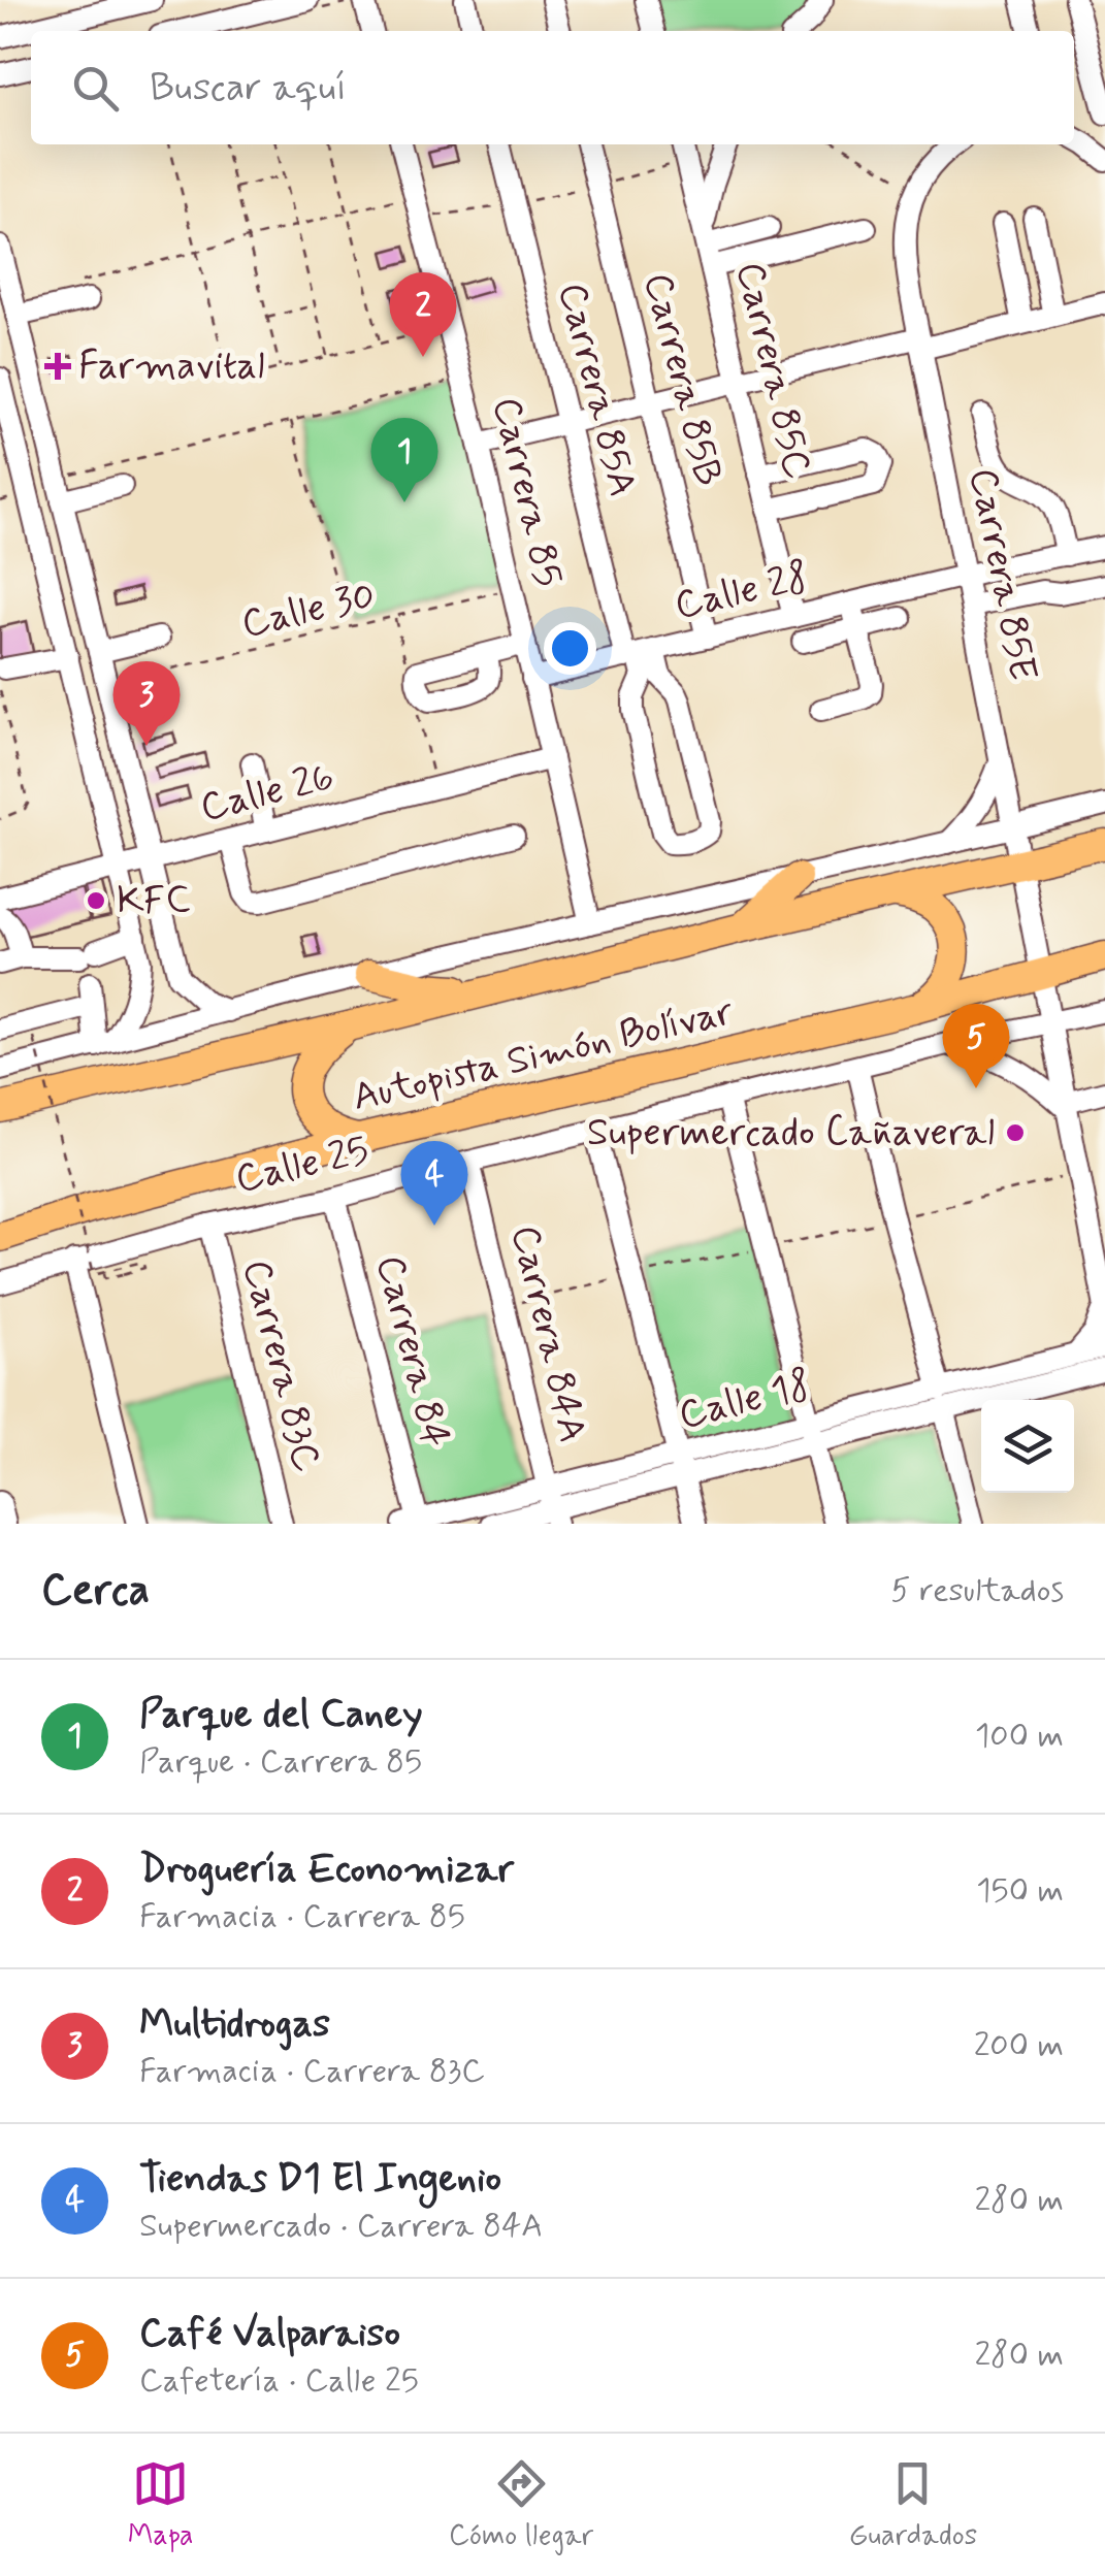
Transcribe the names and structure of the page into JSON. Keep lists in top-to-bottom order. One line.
{"streets":{"highway":["Autopista Simón Bolívar"],"street":["Carrera 85C","Carrera 85B","Carrera 85A","Carrera 85","Carrera 85E","Calle 28","Calle 26","Calle 25","Carrera 84A","Carrera 84","Carrera 83C","Calle 18"],"path":["Calle 30"]},"crossings":[["Carrera 85C","Calle 28"],["Carrera 85B","Calle 28"],["Carrera 85A","Calle 28"],["Carrera 85","Calle 28"],["Carrera 85","Calle 30"],["Carrera 85","Calle 26"],["Carrera 85E","Calle 28"],["Carrera 85E","Autopista Simón Bolívar"],["Calle 25","Carrera 84A"],["Calle 25","Carrera 84"],["Calle 25","Carrera 83C"],["Carrera 84A","Calle 18"],["Carrera 84","Calle 18"]],"places":{"health":["Farmavital"],"other":["KFC","Supermercado Cañaveral"]},"page":{"search":"Buscar aquí","pins":["2","1","3","5","4"],"heading":["Cerca","5 resultados"],"list":[{"mark":"1","name":"Parque del Caney","note":"Parque · Carrera 85","value":"100 m"},{"mark":"2","name":"Droguería Economizar","note":"Farmacia · Carrera 85","value":"150 m"},{"mark":"3","name":"Multidrogas","note":"Farmacia · Carrera 83C","value":"200 m"},{"mark":"4","name":"Tiendas D1 El Ingenio","note":"Supermercado · Carrera 84A","value":"280 m"},{"mark":"5","name":"Café Valparaiso","note":"Cafetería · Calle 25","value":"280 m"}],"nav":["Mapa","Cómo llegar","Guardados"]}}
